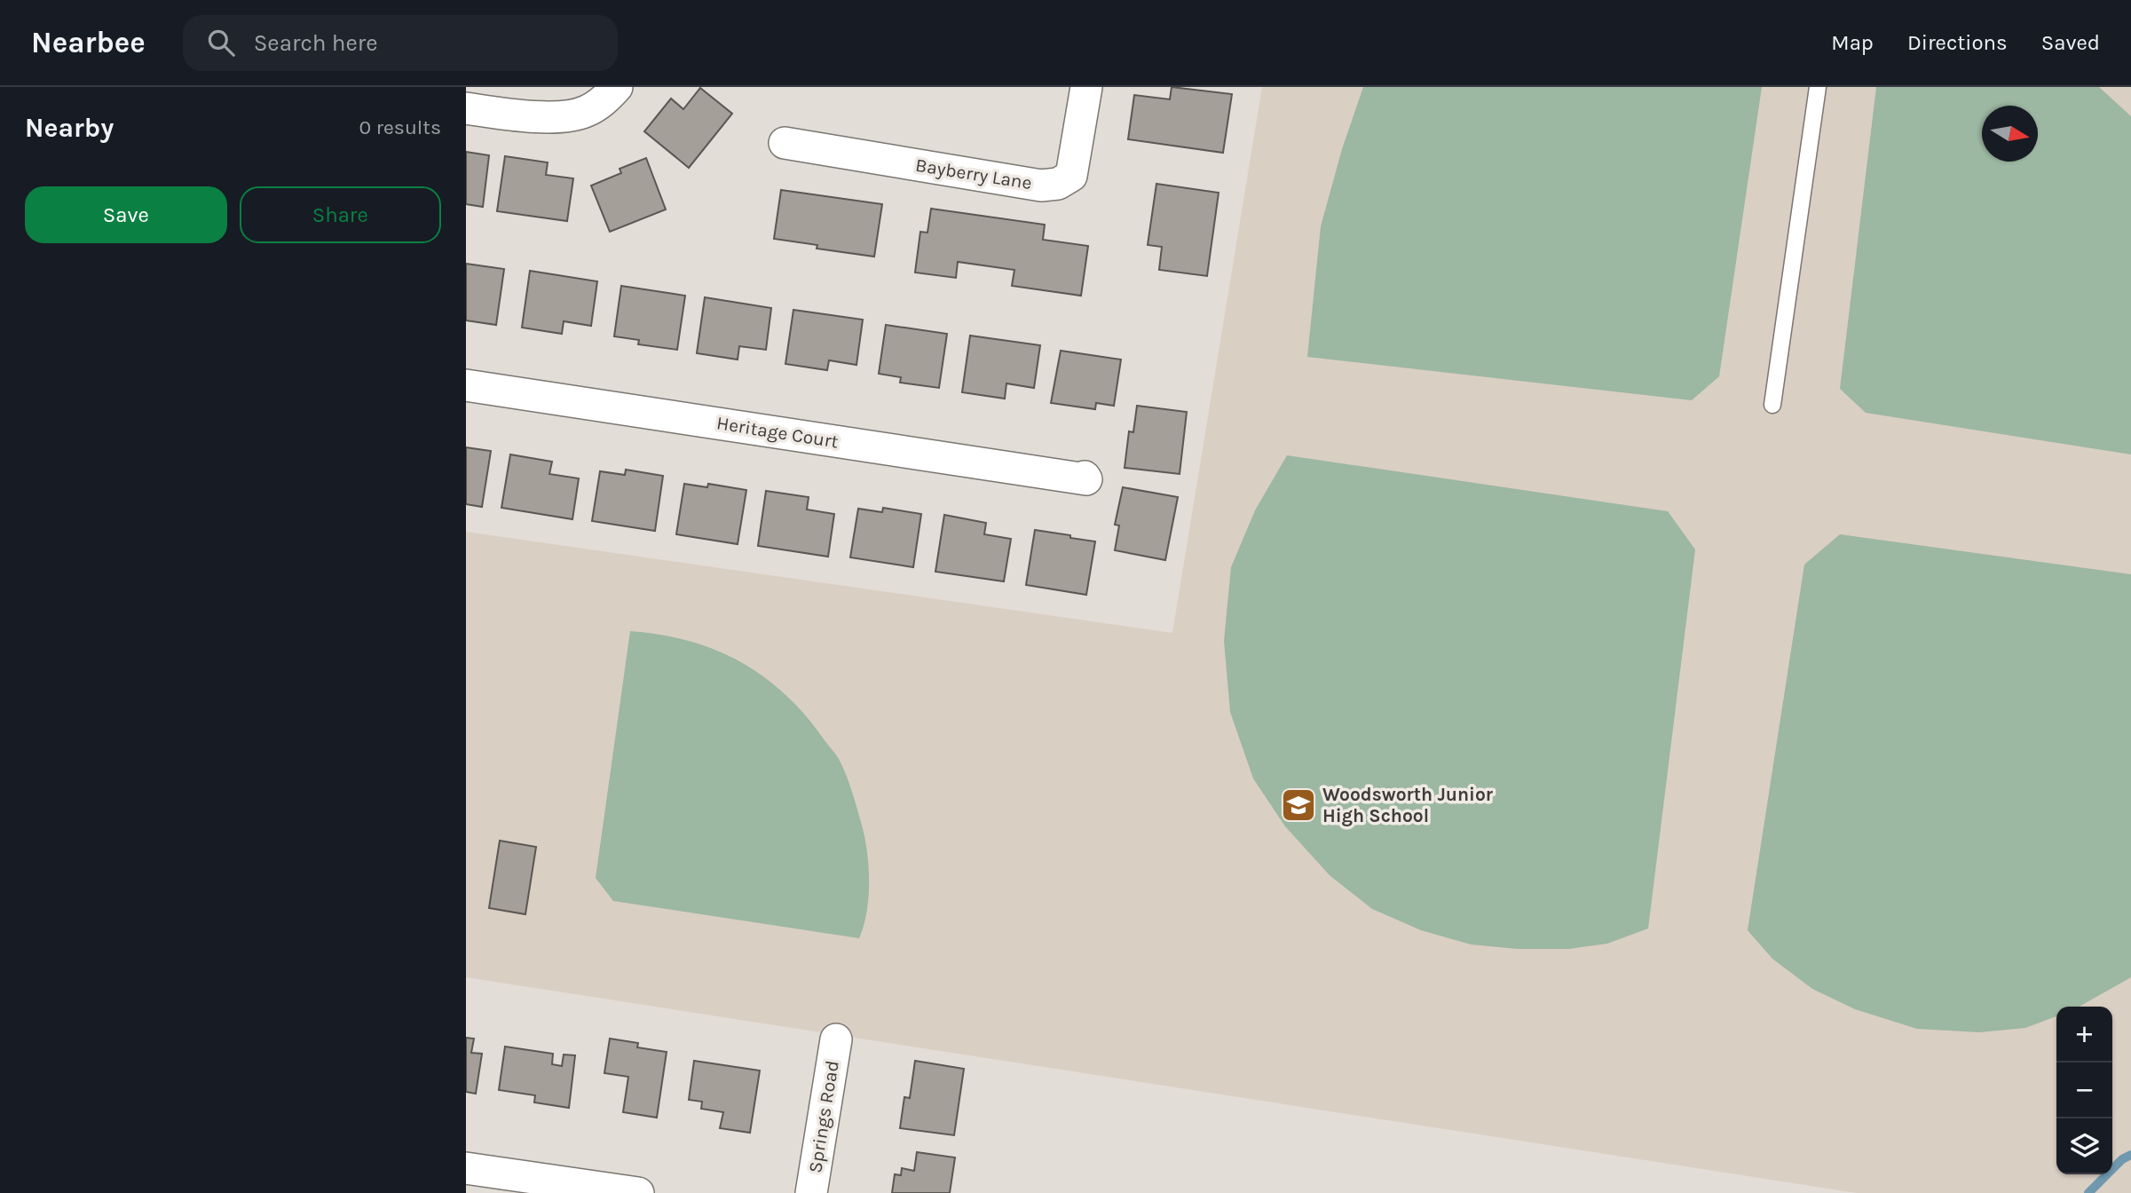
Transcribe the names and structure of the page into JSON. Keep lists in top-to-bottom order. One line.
{"streets":{"street":["Bayberry Lane","Heritage Court","Springs Road"]},"places":{"school or university":["Woodsworth Junior High School"]},"north":"right","page":{"header":"Nearbee","search":"Search here","nav":["Map","Directions","Saved"],"heading":["Nearby","0 results"],"buttons":["Save","Share"],"map_buttons":["+","−"]}}
